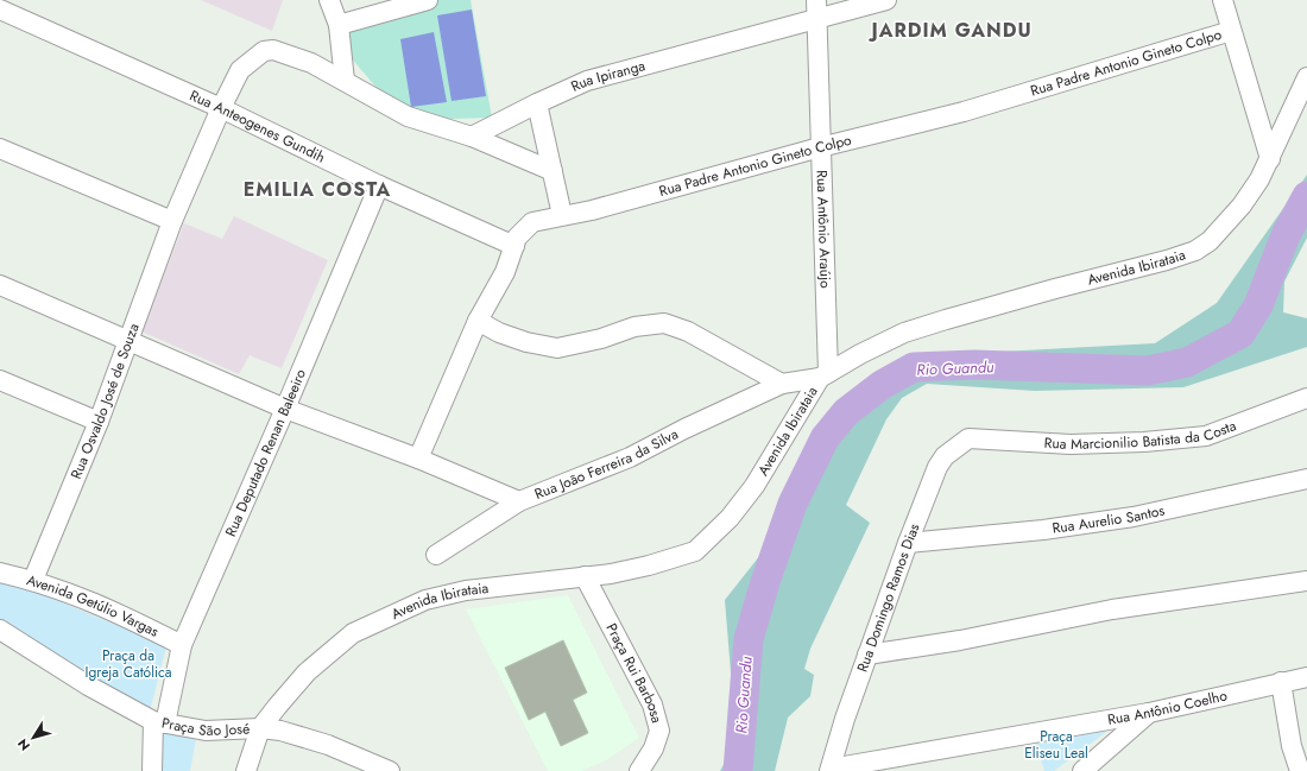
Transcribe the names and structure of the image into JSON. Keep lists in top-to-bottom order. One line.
{"streets":{"street":["Rua Padre Antonio Gineto Colpo","Rua Ipiranga","Rua Anteogenes Gundih","Rua Antônio Araújo","Avenida Ibirataia","Rua Osvaldo José de Souza","Rua Marcionilio Batista da Costa","Rua Deputado Renan Baleeiro","Rua João Ferreira da Silva","Rua Aurelio Santos","Rua Domingo Ramos Dias","Avenida Getúlio Vargas","Praça Rui Barbosa","Rua Antônio Coelho","Praça São José"]},"crossings":[["Rua Padre Antonio Gineto Colpo","Rua Anteogenes Gundih"],["Rua Padre Antonio Gineto Colpo","Rua Antônio Araújo"],["Rua Ipiranga","Rua Antônio Araújo"],["Rua Anteogenes Gundih","Rua Osvaldo José de Souza"],["Rua Anteogenes Gundih","Rua Deputado Renan Baleeiro"],["Rua Antônio Araújo","Avenida Ibirataia"],["Rua Antônio Araújo","Rua João Ferreira da Silva"],["Avenida Ibirataia","Rua João Ferreira da Silva"],["Avenida Ibirataia","Praça Rui Barbosa"],["Avenida Ibirataia","Praça São José"],["Rua Osvaldo José de Souza","Avenida Getúlio Vargas"],["Rua Marcionilio Batista da Costa","Rua Domingo Ramos Dias"],["Rua Deputado Renan Baleeiro","Avenida Getúlio Vargas"],["Rua Deputado Renan Baleeiro","Praça São José"],["Rua Aurelio Santos","Rua Domingo Ramos Dias"],["Rua Domingo Ramos Dias","Rua Antônio Coelho"]],"districts":["JARDIM GANDU","EMILIA COSTA"],"water":["Rio Guandu"],"parks":["Praça da Igreja Católica","Praça Eliseu Leal"],"north":"bottom left"}
